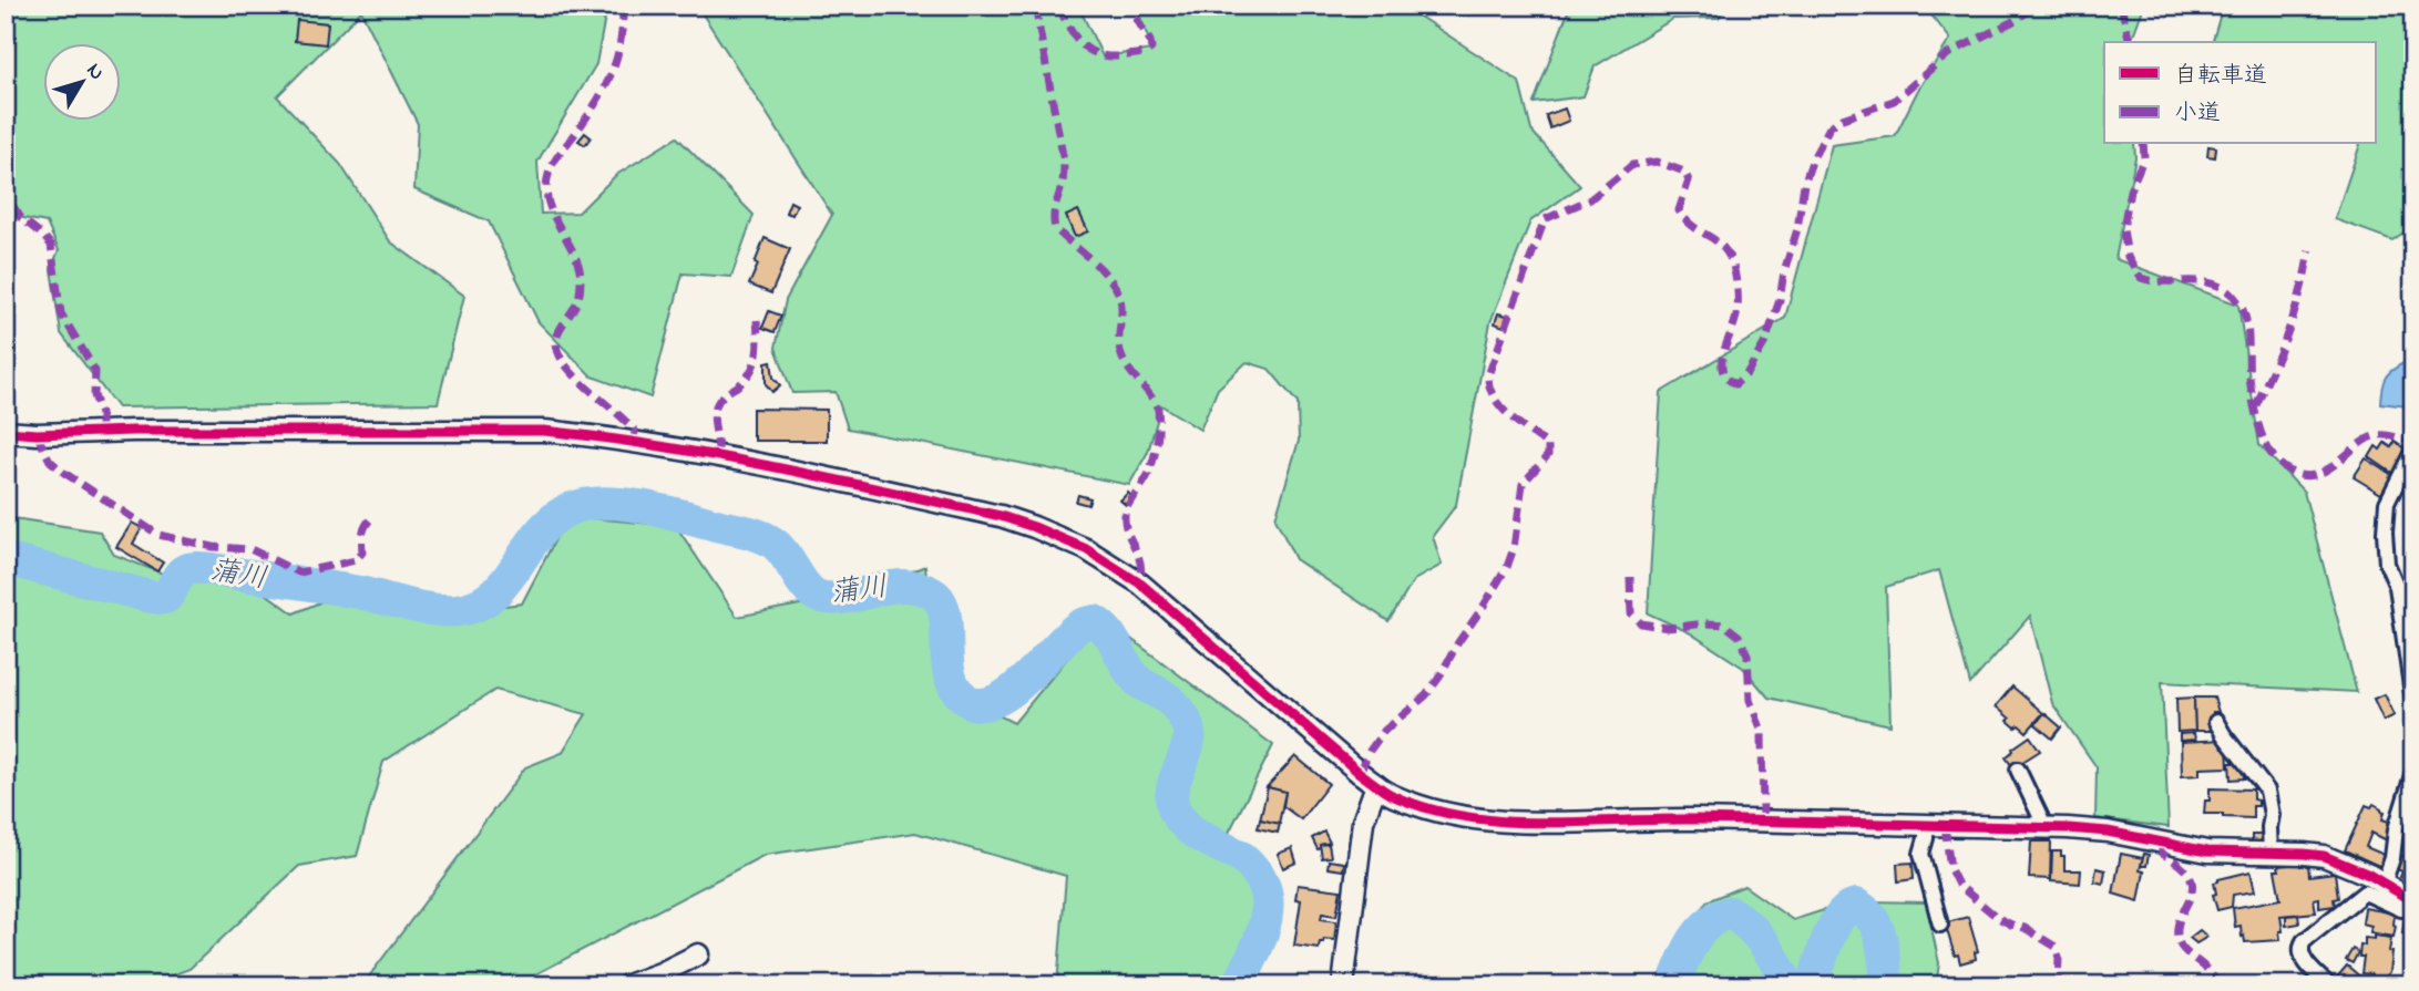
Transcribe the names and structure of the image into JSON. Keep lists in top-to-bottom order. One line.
{"water":["蒲川"],"legend":["自転車道","小道"],"north":"top right"}
